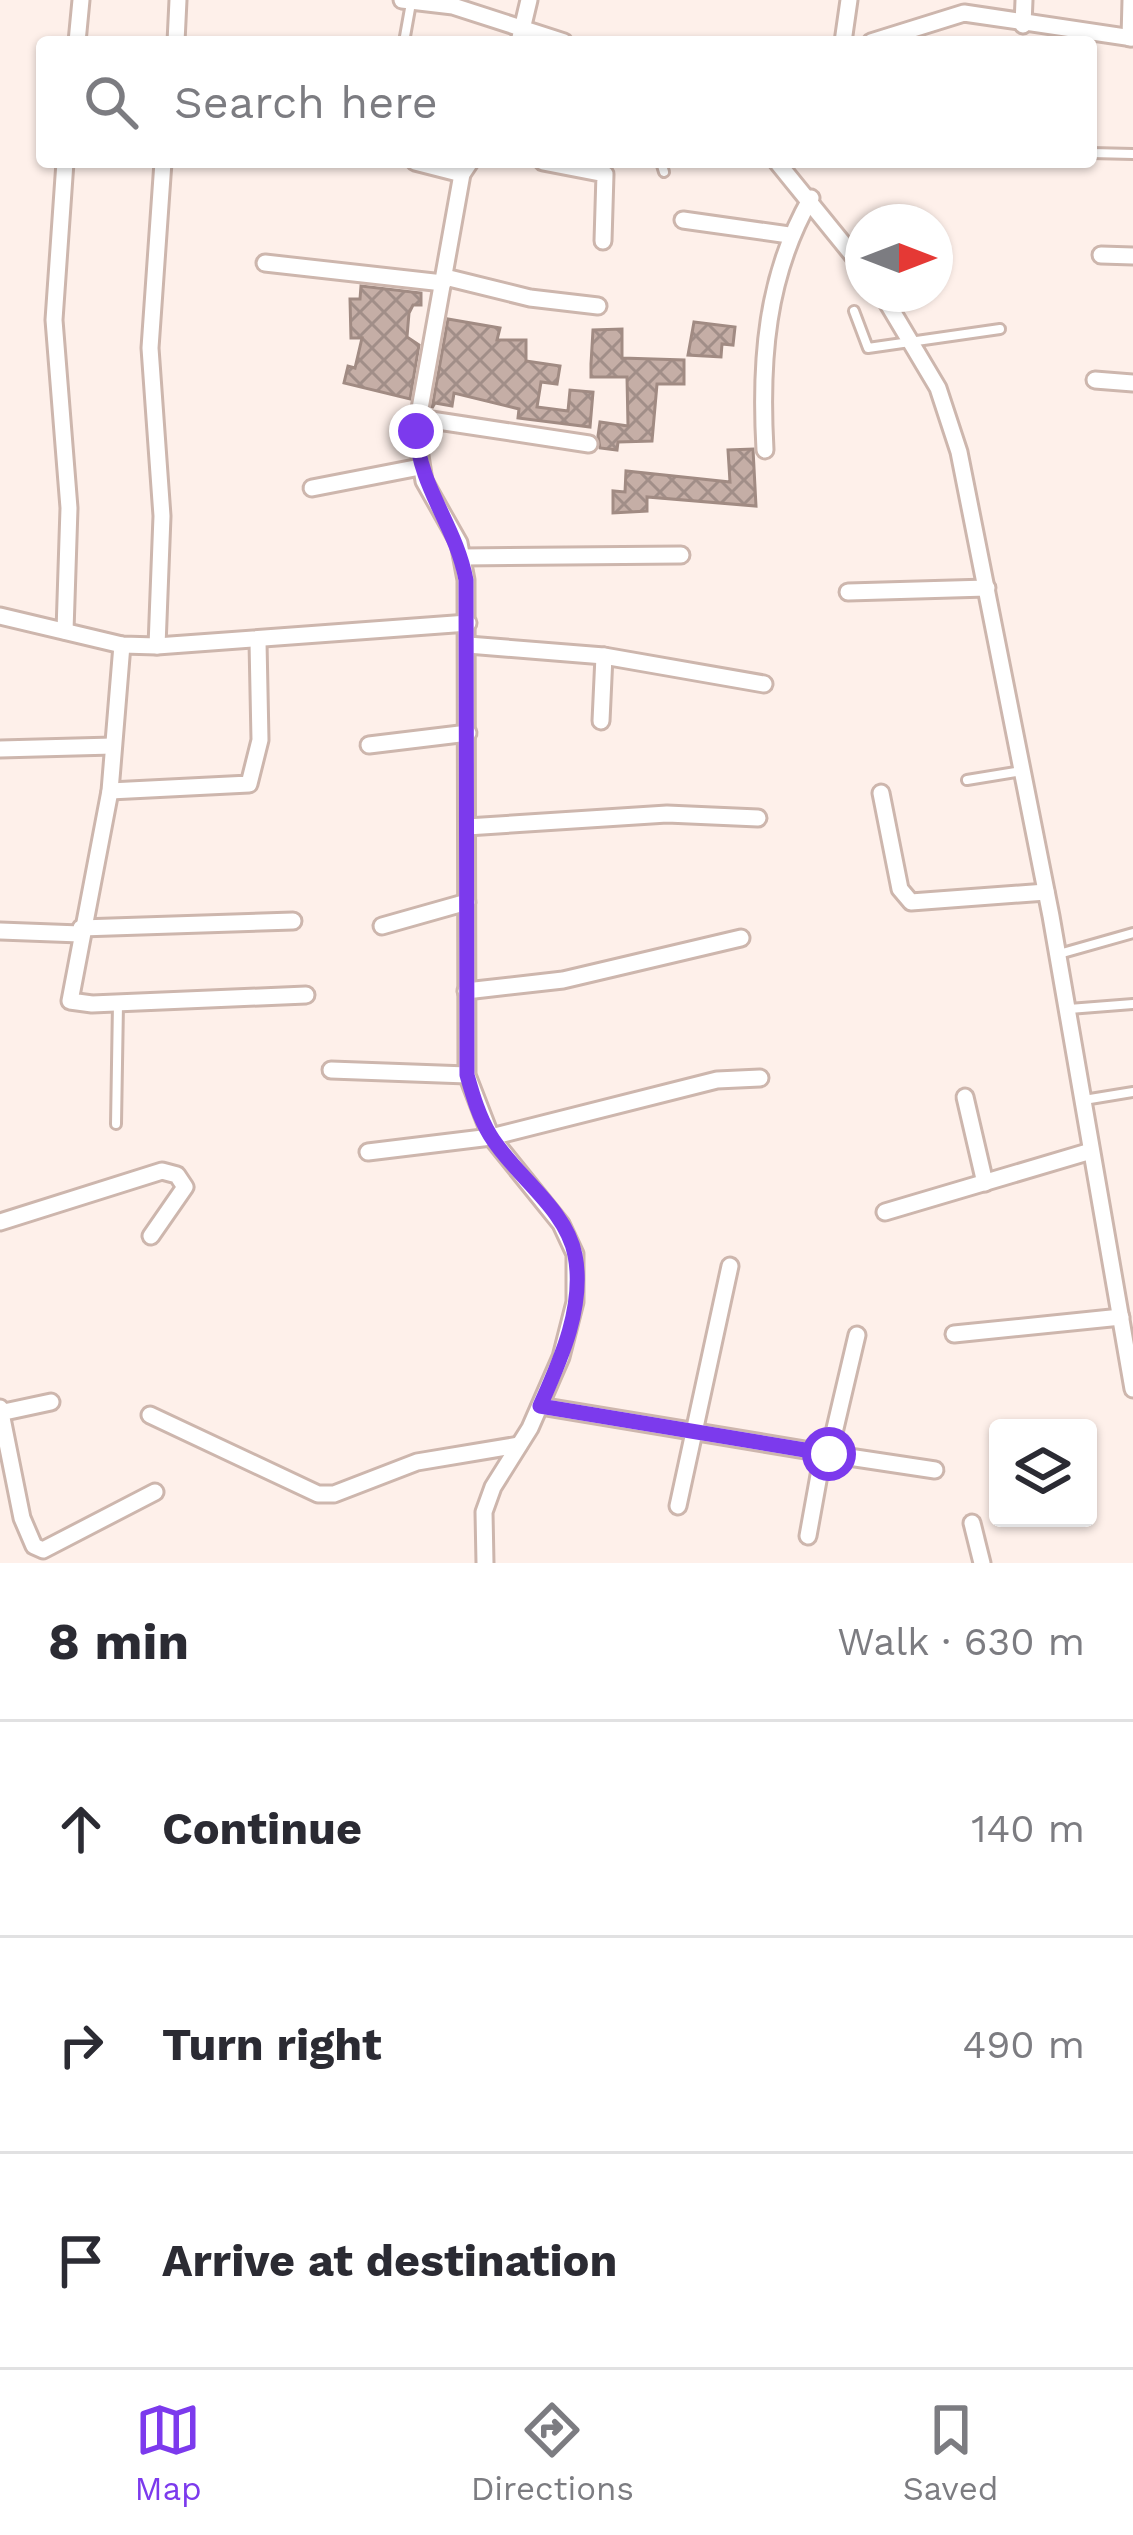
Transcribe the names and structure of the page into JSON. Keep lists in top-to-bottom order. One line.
{"north":"right","page":{"search":"Search here","heading":["8 min","Walk · 630 m"],"list":[["Continue","140 m"],["Turn right","490 m"],"Arrive at destination"],"nav":["Map","Directions","Saved"]}}
